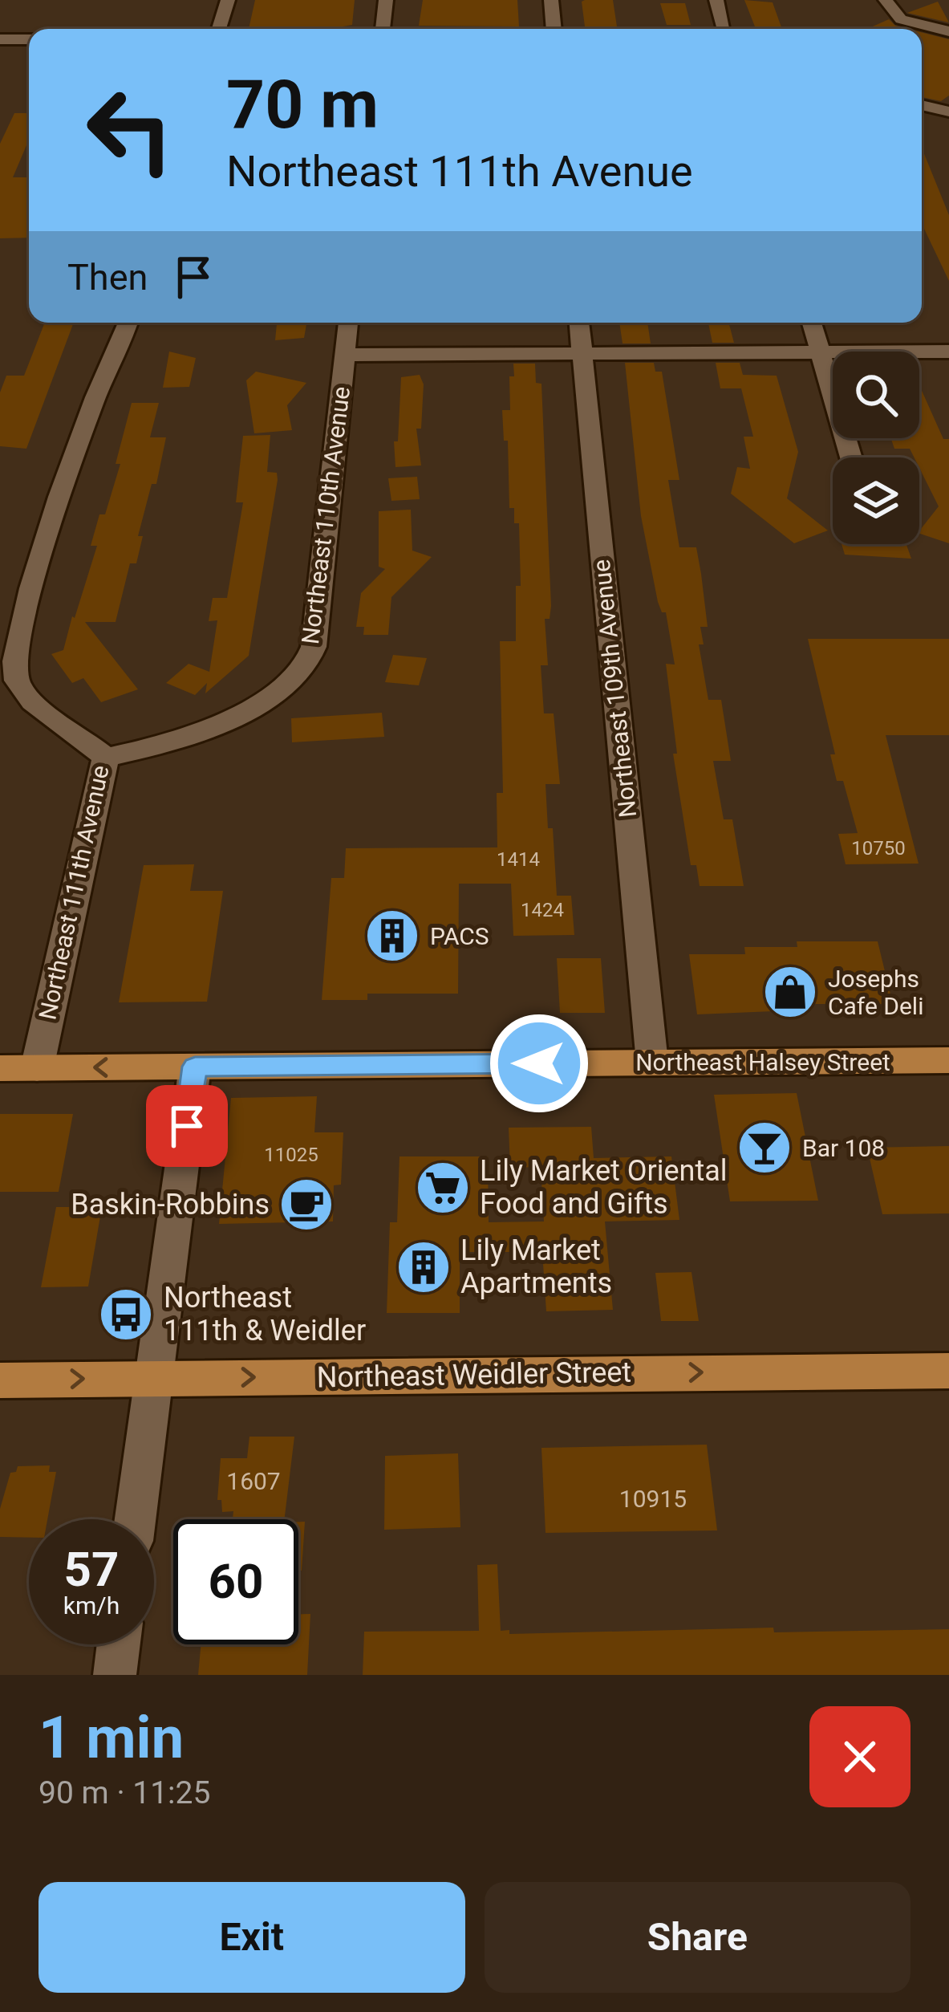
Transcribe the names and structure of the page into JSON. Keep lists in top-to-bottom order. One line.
{"streets":{"main road":["Northeast Halsey Street","Northeast Weidler Street"],"street":["Northeast 110th Avenue","Northeast 109th Avenue","Northeast 111th Avenue"]},"crossings":[["Northeast 110th Avenue","Northeast 111th Avenue"],["Northeast 109th Avenue","Northeast Halsey Street"],["Northeast 111th Avenue","Northeast Halsey Street"]],"one_way":["Northeast Weidler Street"],"places":{"building":["PACS","Lily Market Apartments"],"shop":["Josephs Cafe Deli"],"bar":["Bar 108"],"supermarket":["Lily Market Oriental Food and Gifts"],"cafe":["Baskin-Robbins"],"bus stop":["Northeast 111th & Weidler"]},"house_numbers":["10750","1414","1424","11025","1607","10915"],"page":{"turn":["70 m","Northeast 111th Avenue"],"then":"Then","speed":"57 km/h","limit":"60","heading":["1 min","90 m · 11:25"],"buttons":["Exit","Share"]}}
